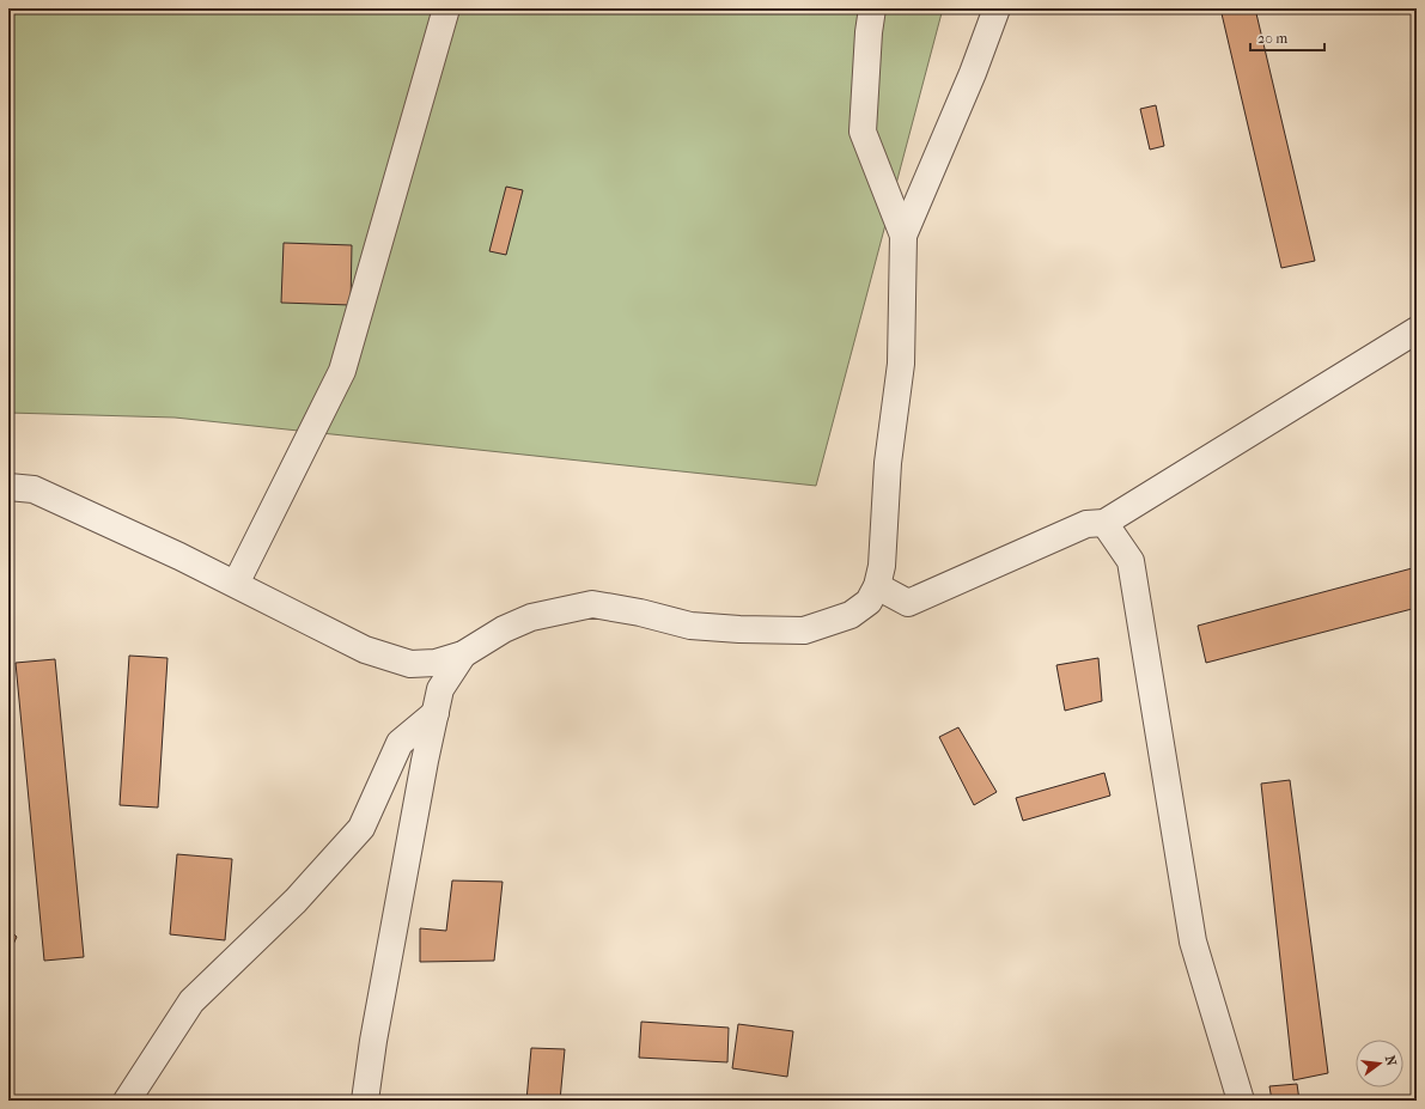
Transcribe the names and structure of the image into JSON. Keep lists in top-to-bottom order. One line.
{"scale_bar":"20 m","north":"right"}
